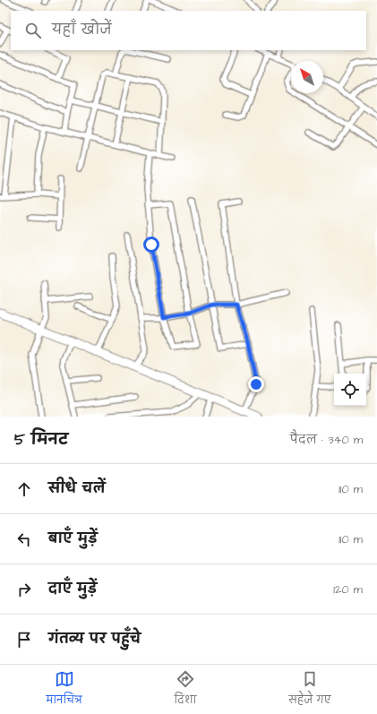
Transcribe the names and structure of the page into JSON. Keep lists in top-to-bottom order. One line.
{"north":"top left","page":{"search":"यहाँ खोजें","heading":["5 मिनट","पैदल · 340 m"],"list":[["सीधे चलें","110 m"],["बाएँ मुड़ें","110 m"],["दाएँ मुड़ें","120 m"],"गंतव्य पर पहुँचे"],"nav":["मानचित्र","दिशा","सहेजे गए"]}}
